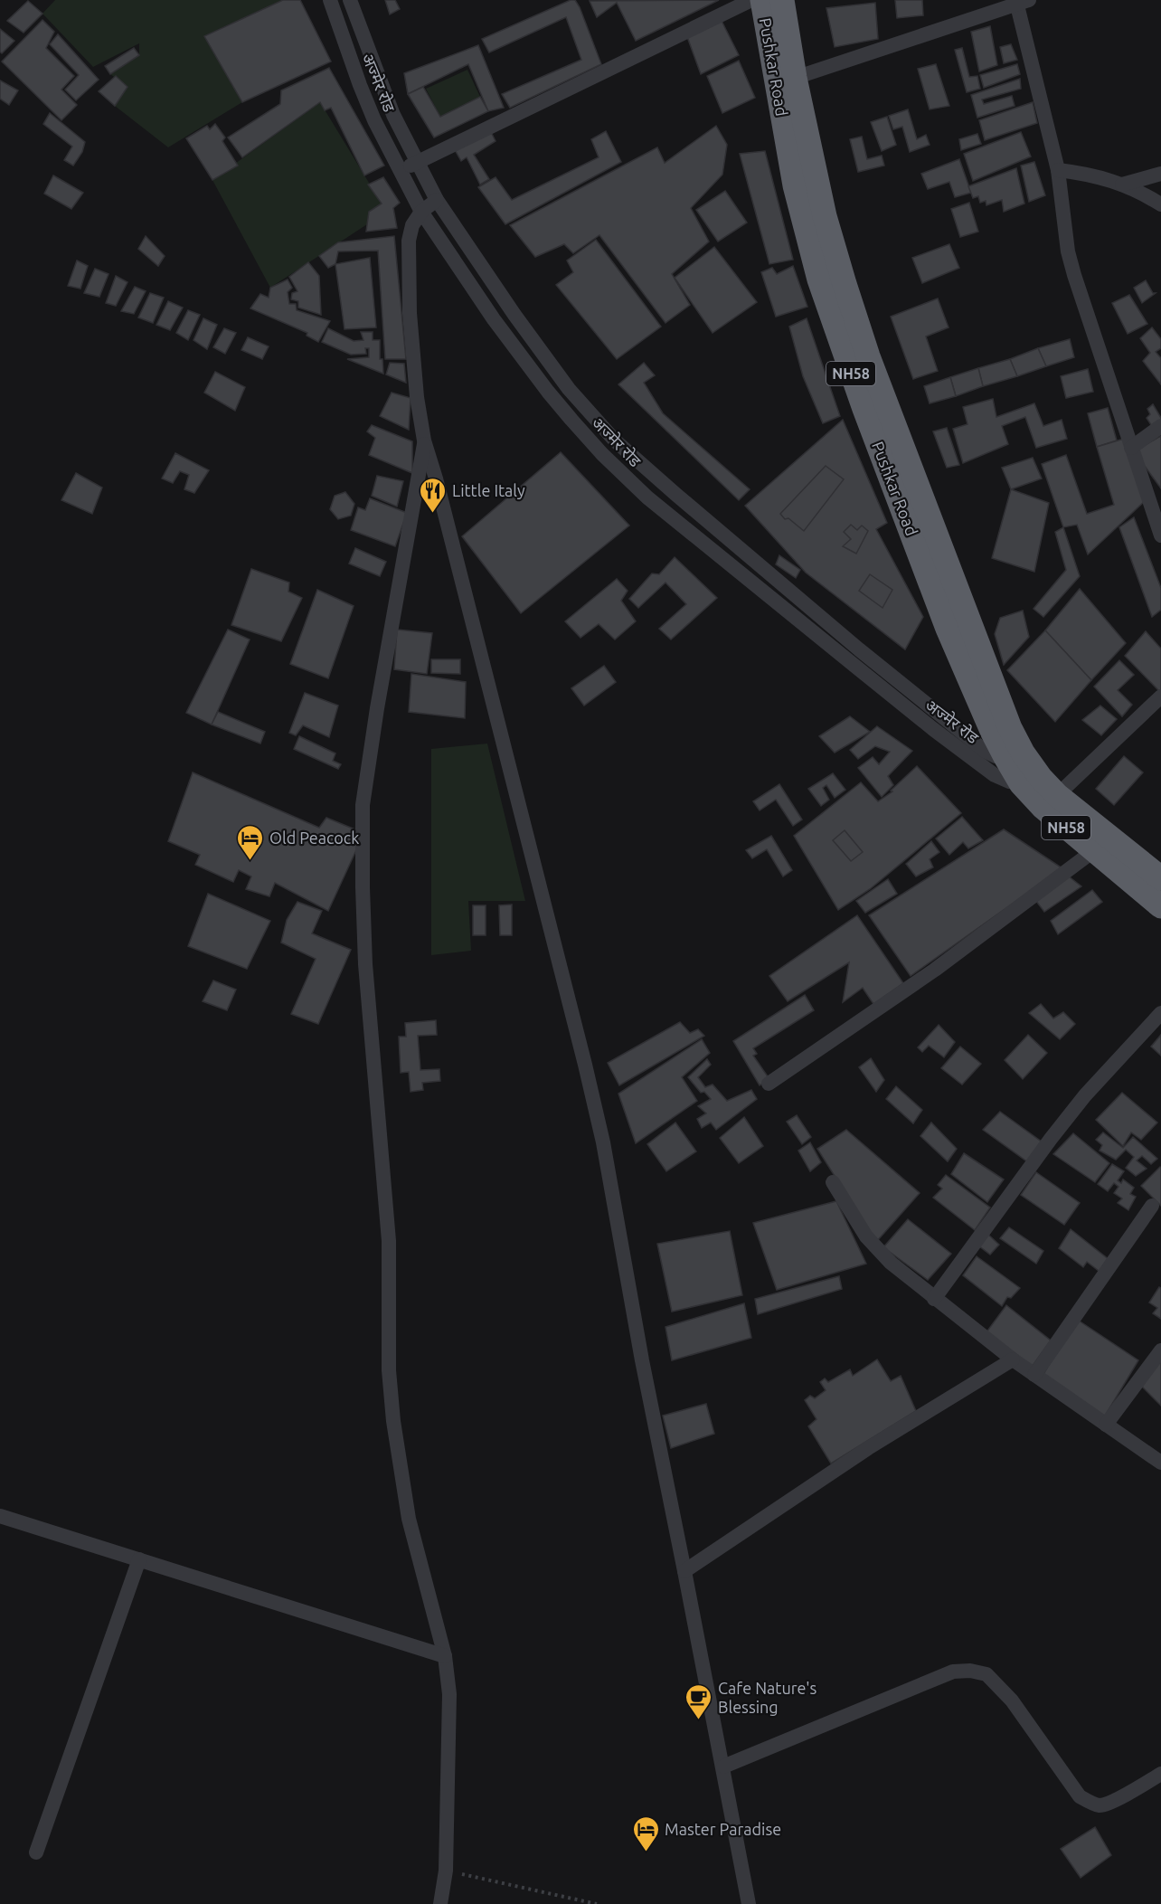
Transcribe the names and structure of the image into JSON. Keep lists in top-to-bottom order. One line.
{"streets":{"highway":["Pushkar Road","NH58"],"street":["अज्मेर रोड"]},"crossings":[["Pushkar Road","अज्मेर रोड"]],"places":{"restaurant":["Little Italy"],"hotel":["Old Peacock","Master Paradise"],"cafe":["Cafe Nature's Blessing"]}}
